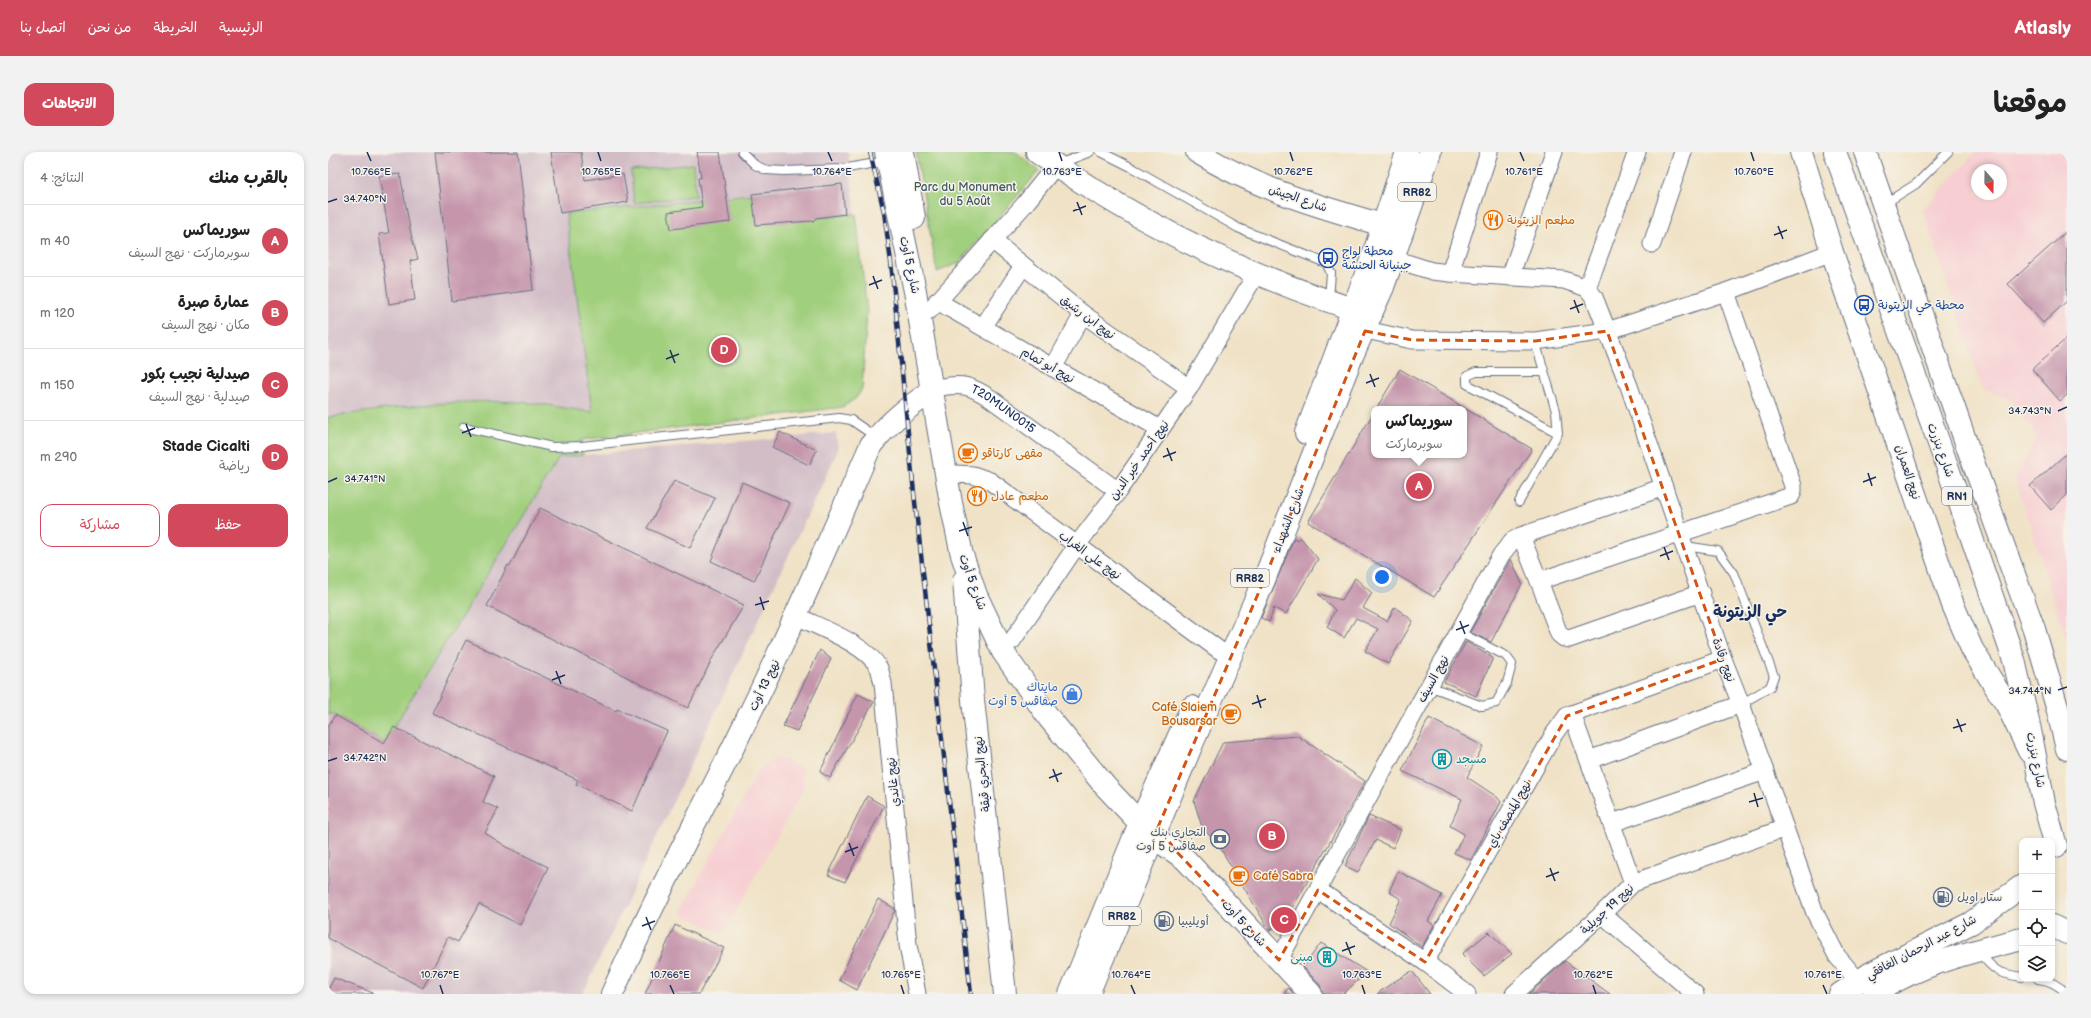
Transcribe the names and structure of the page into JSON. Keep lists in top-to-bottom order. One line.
{"streets":{"main road":["RR82","شارع الجيش","شارع 5 أوت","شارع بنزرت","نهج العمران","RN1","شارع الشهداء","نهج 13 أوت","نهج البحري قيقة","شارع عبد الرحمان الغافقي"],"street":["نهج ابن رشيق","نهج أبو تمام","T20MUN0015","نهج أحمد خير الدين","نهج علي الغراب","نهج رقادة","نهج السيف","نهج غاندي","نهج المنصف باي","نهج 19 جويلية"]},"crossings":[["شارع الجيش","شارع الشهداء"],["شارع 5 أوت","نهج أبو تمام"],["شارع 5 أوت","T20MUN0015"],["شارع 5 أوت","نهج أحمد خير الدين"],["شارع 5 أوت","شارع الشهداء"],["شارع 5 أوت","نهج علي الغراب"],["شارع 5 أوت","نهج السيف"],["شارع 5 أوت","نهج 13 أوت"],["شارع 5 أوت","نهج البحري قيقة"],["نهج ابن رشيق","نهج أحمد خير الدين"],["نهج أبو تمام","نهج أحمد خير الدين"],["T20MUN0015","نهج أحمد خير الدين"],["T20MUN0015","نهج 13 أوت"],["شارع بنزرت","نهج العمران"],["نهج أحمد خير الدين","نهج علي الغراب"],["شارع الشهداء","نهج علي الغراب"],["نهج رقادة","نهج السيف"],["نهج رقادة","نهج 19 جويلية"],["نهج رقادة","شارع عبد الرحمان الغافقي"],["نهج 13 أوت","نهج غاندي"]],"districts":["حي الزيتونة"],"parks":["Parc du Monument du 5 Août"],"places":{"restaurant":["مطعم الزيتونة","مطعم عادل"],"bus stop":["محطة لواج جبنيانة الحنشة","محطة حي الزيتونة"],"cafe":["مقهى كارتاقو","Café Slaiem Bousarsar","Café Sabra"],"shop":["مايتاك صفاقس 5 أوت"],"building":["مسجد","مبنى"],"bank":["التجاري بنك صفاقس 5 أوت"],"fuel station":["ستار اويل","أويليبيا"]},"north":"bottom","page":{"header":"Atlasly","nav":["الرئيسية","الخريطة","من نحن","اتصل بنا"],"title":"موقعنا","buttons":["الاتجاهات",["حفظ","مشاركة"]],"heading":["بالقرب منك","النتائج: 4"],"list":[{"mark":"A","name":"سوريماكس","note":"سوبرماركت · نهج السيف","value":"40 m"},{"mark":"B","name":"عمارة صبرة","note":"مكان · نهج السيف","value":"120 m"},{"mark":"C","name":"صيدلية نجيب بكور","note":"صيدلية · نهج السيف","value":"150 m"},{"mark":"D","name":"Stade Cicalti","note":"رياضة","value":"290 m"}],"pins":["D","A","B","C"],"popup":["سوريماكس","سوبرماركت"],"map_buttons":["+","−"]},"coordinates":["10.765°E","10.762°E","10.761°E","10.766°E","10.764°E","10.763°E","10.760°E","34.740°N","34.743°N","34.741°N","34.744°N","34.742°N","10.767°E"]}
